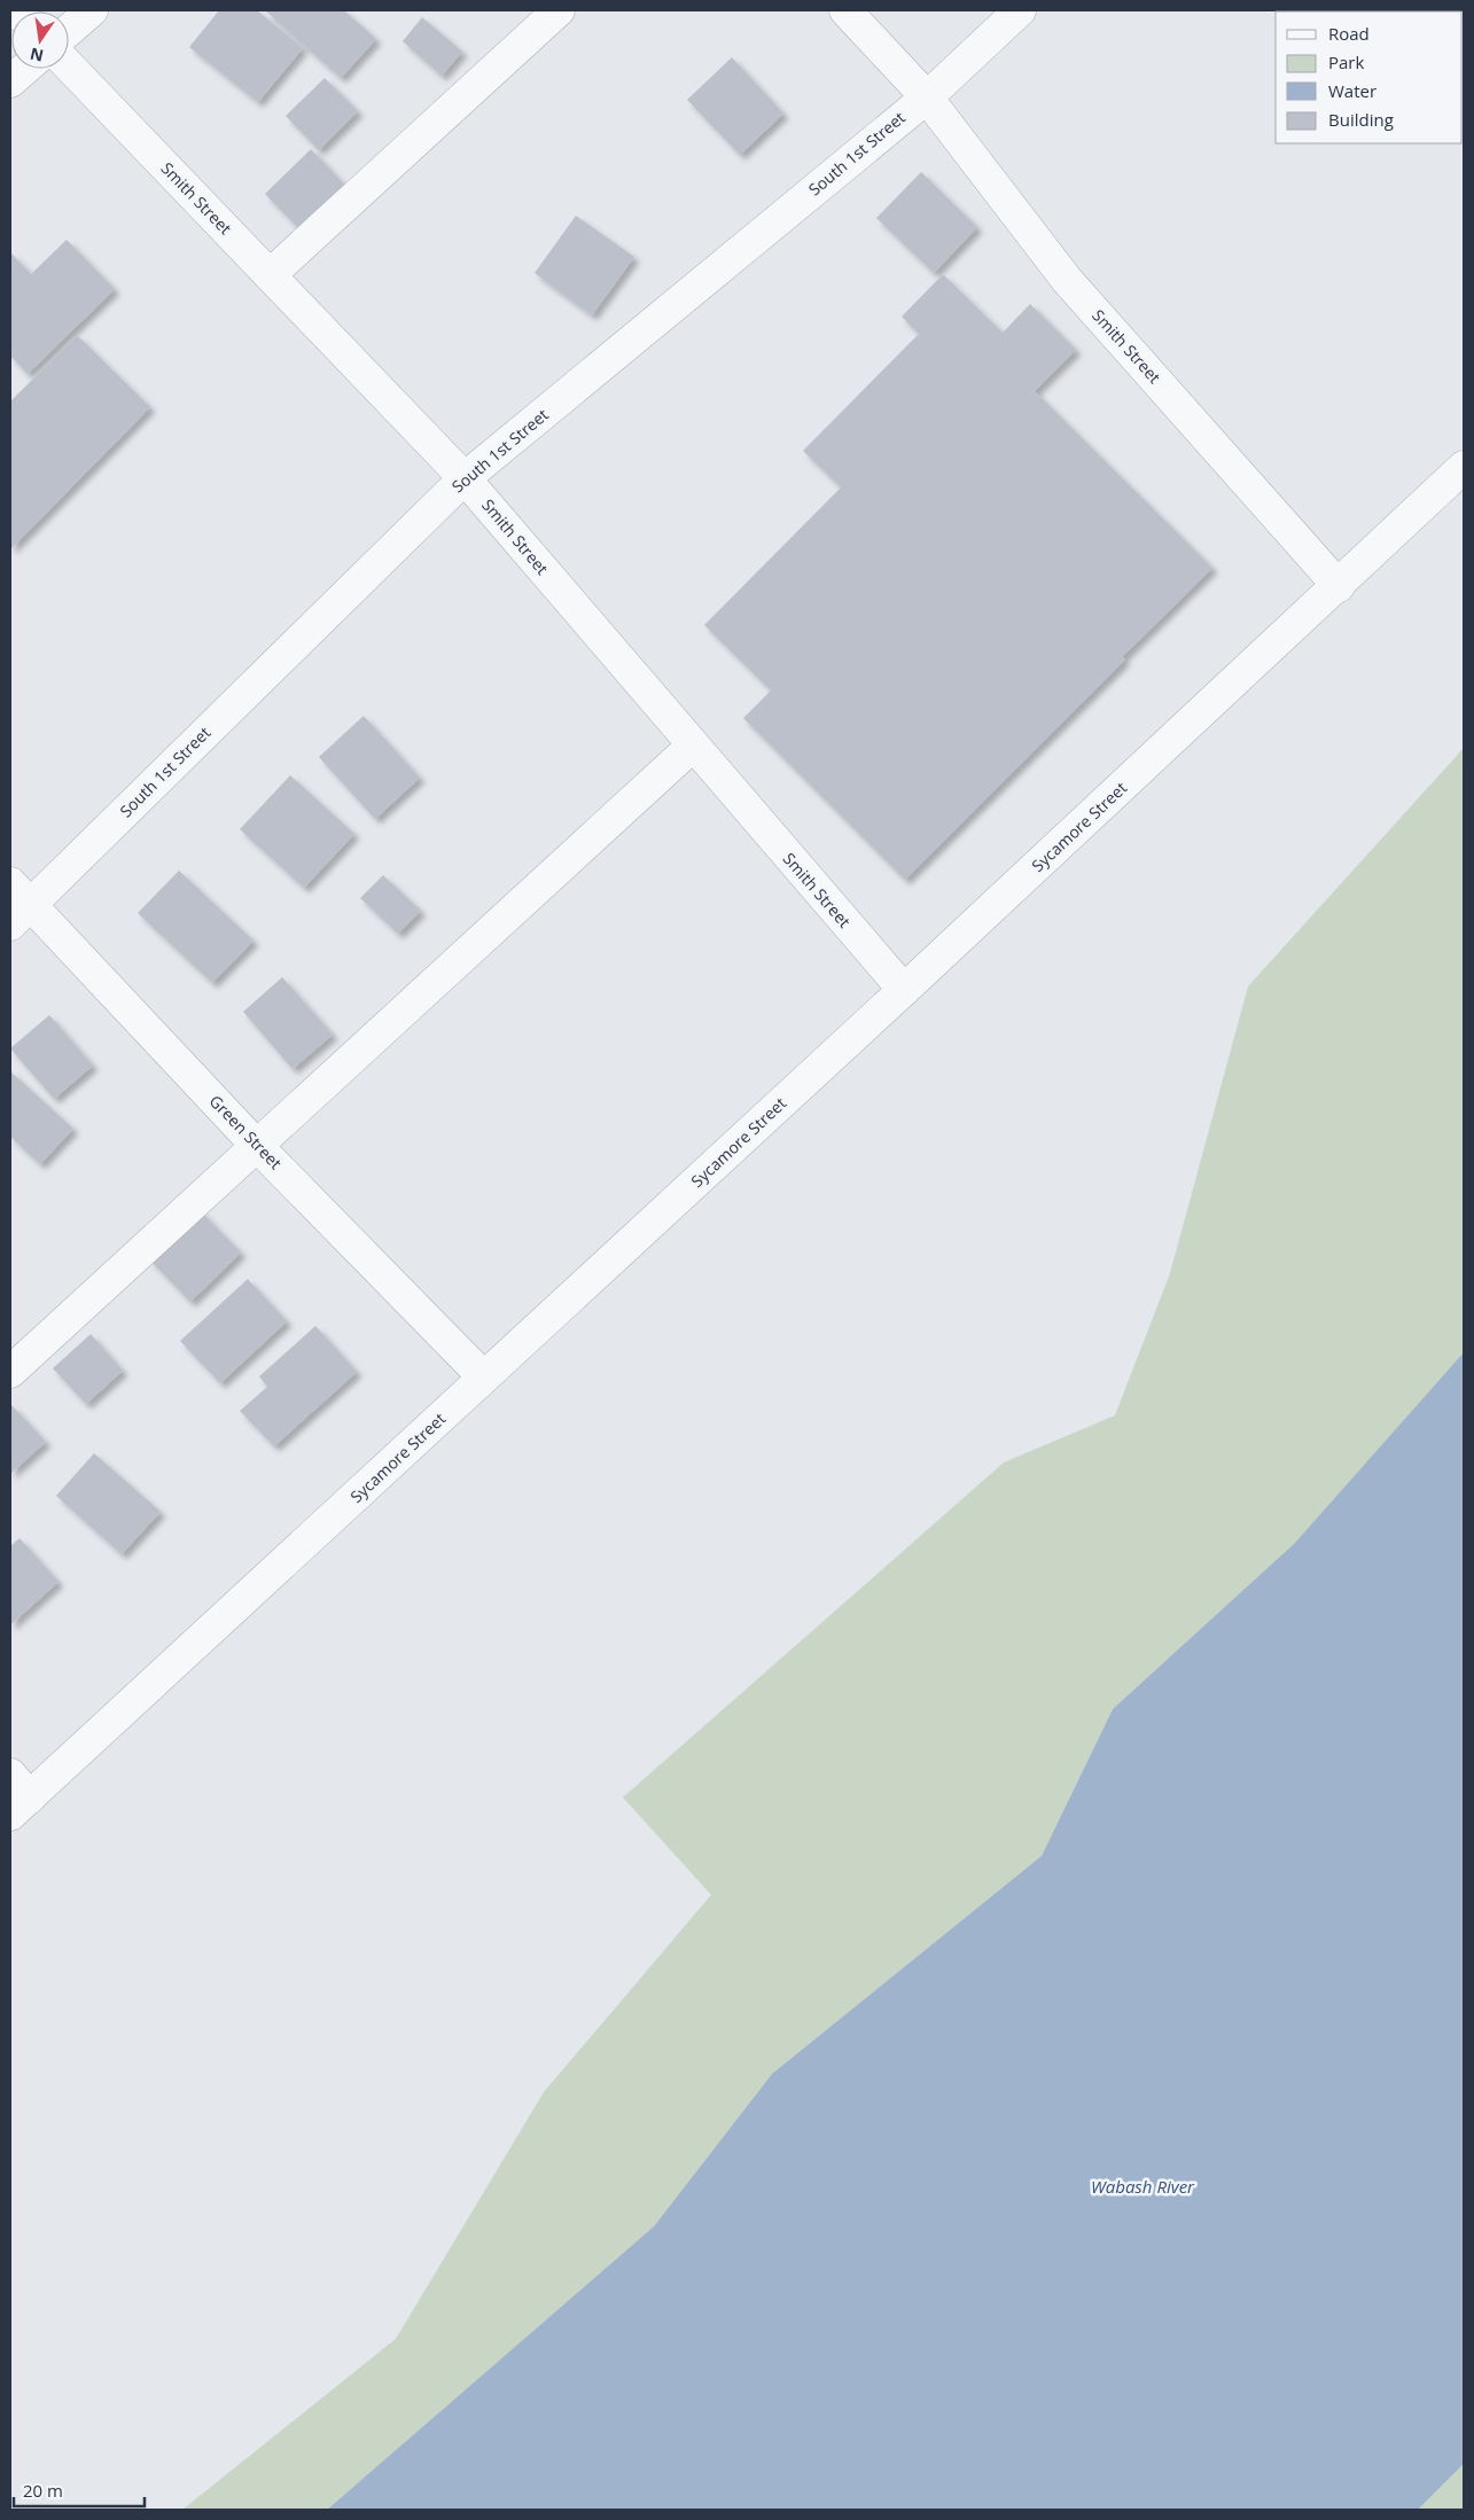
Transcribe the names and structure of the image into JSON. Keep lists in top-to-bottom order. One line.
{"streets":{"street":["South 1st Street","Smith Street","Sycamore Street","Green Street"]},"crossings":[["South 1st Street","Smith Street"],["South 1st Street","Green Street"],["Smith Street","Sycamore Street"],["Sycamore Street","Green Street"]],"water":["Wabash River"],"legend":["Road","Park","Water","Building"],"scale_bar":"20 m","north":"bottom"}
